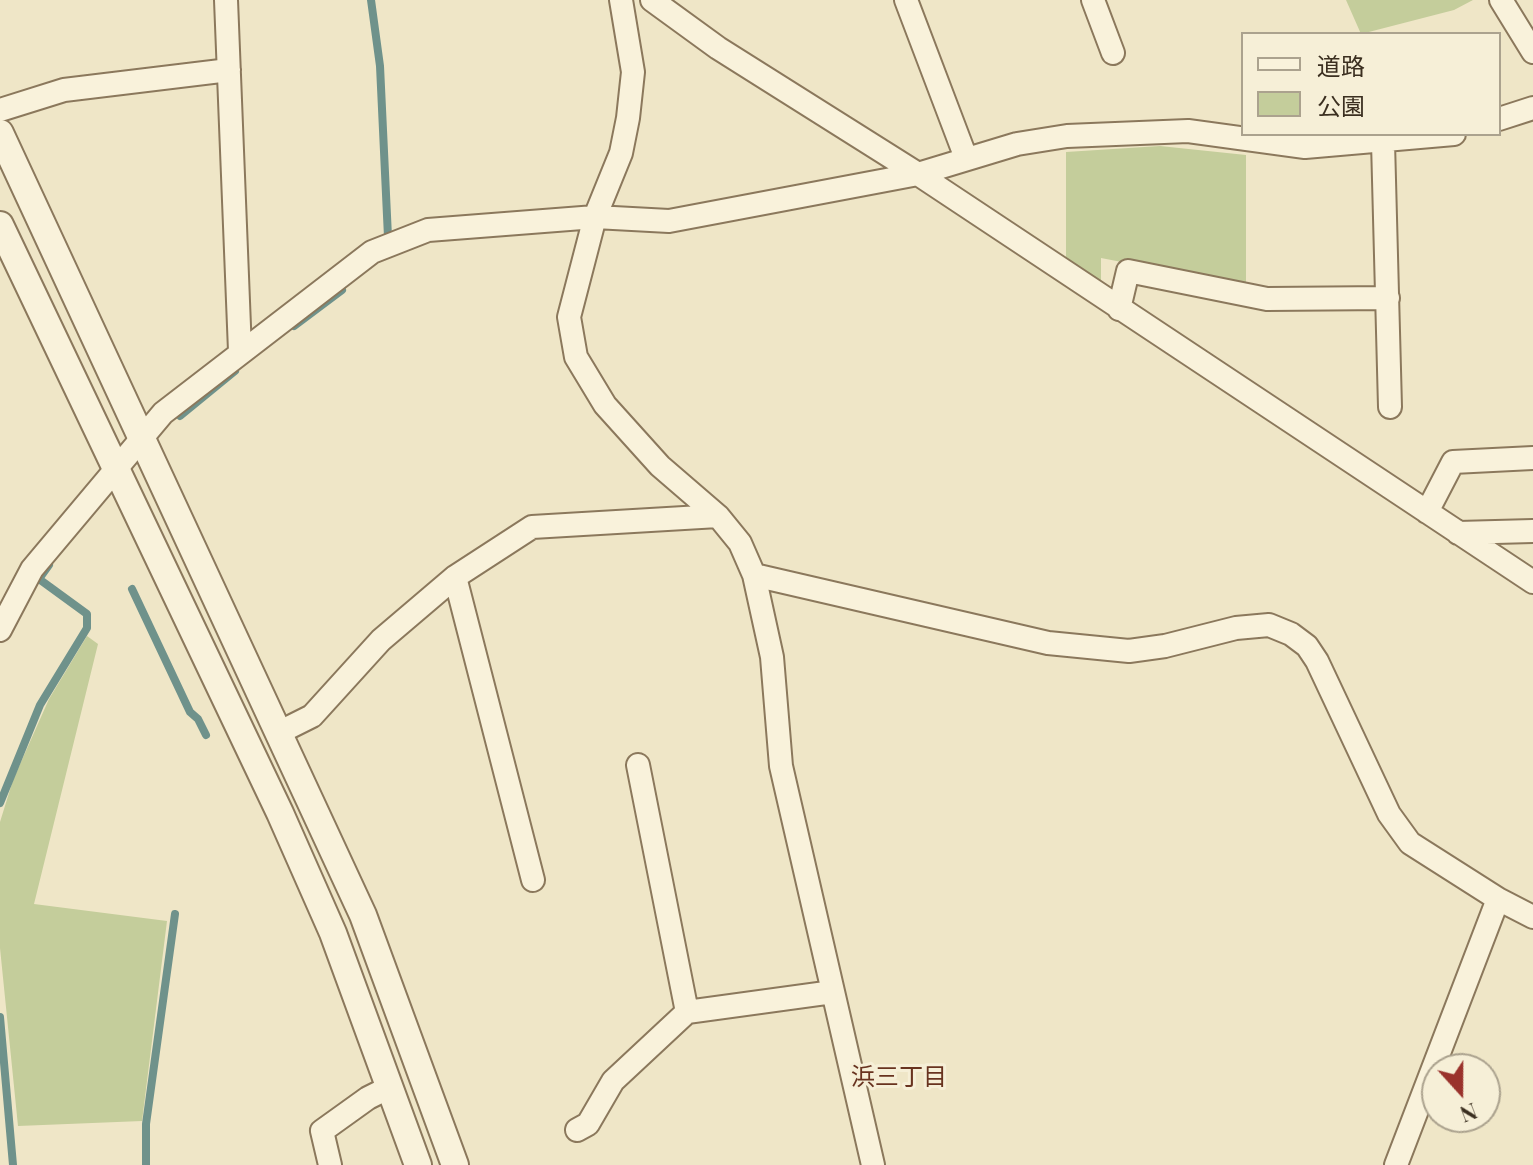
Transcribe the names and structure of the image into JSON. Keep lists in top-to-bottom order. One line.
{"districts":["浜三丁目"],"legend":["道路","公園"],"north":"bottom"}
